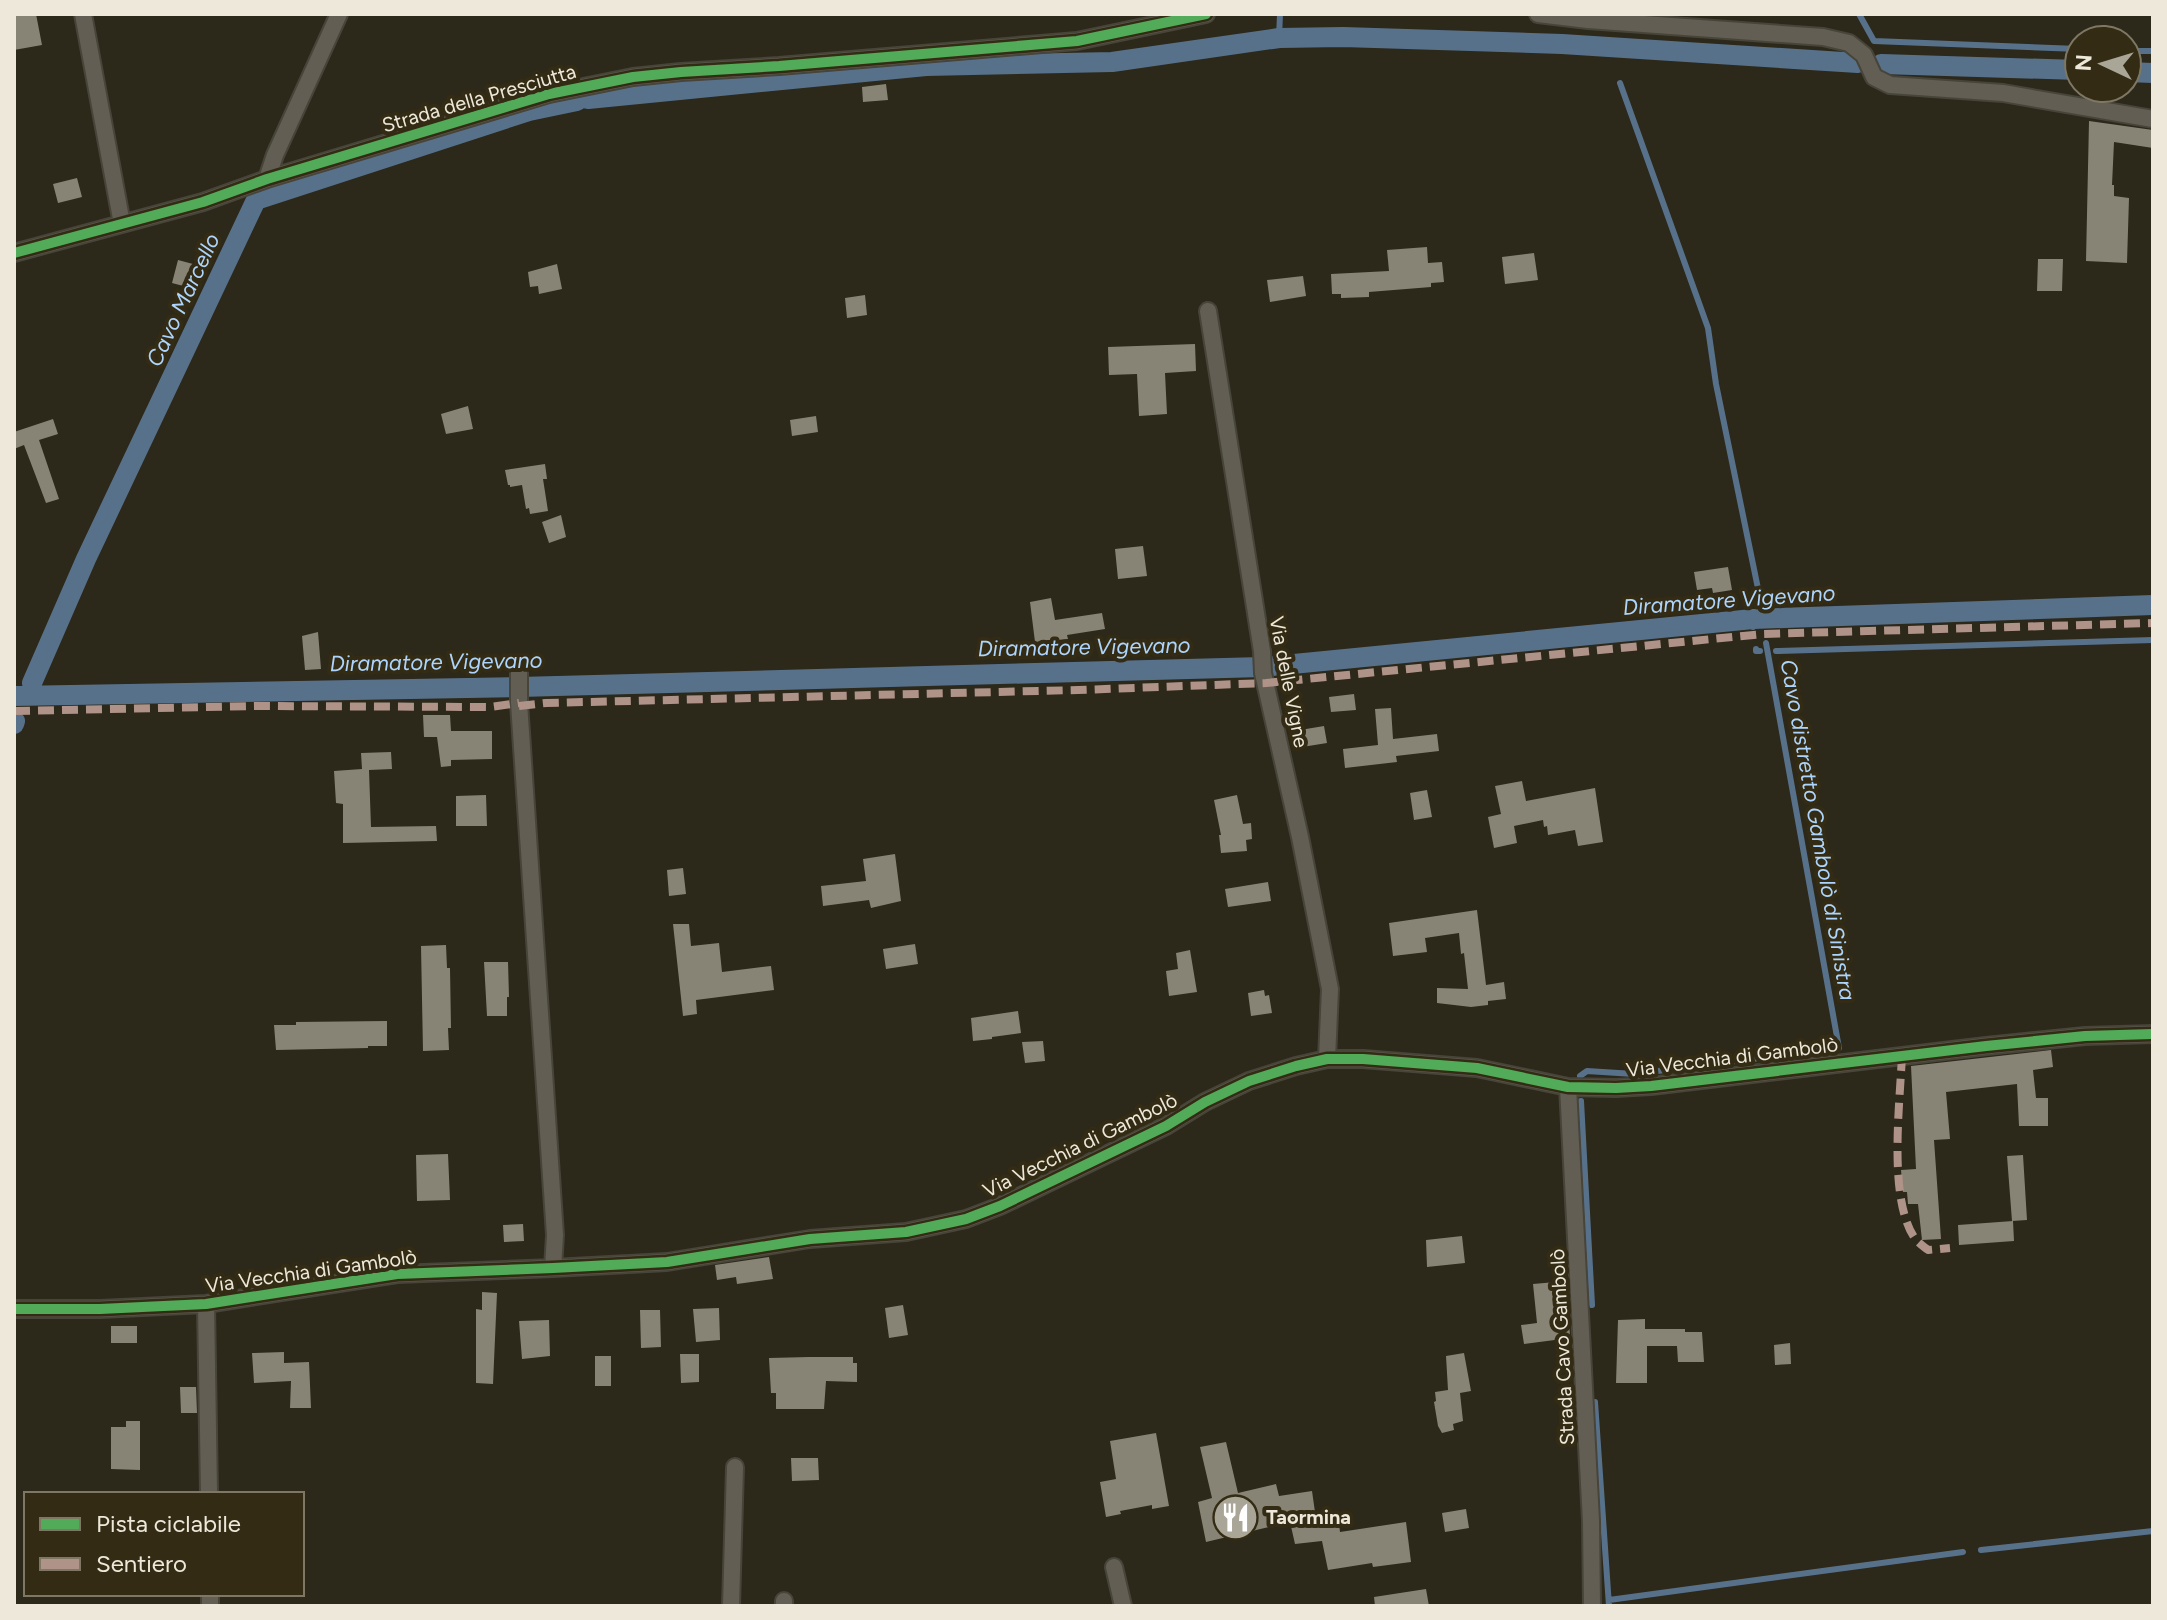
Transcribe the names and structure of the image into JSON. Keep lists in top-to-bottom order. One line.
{"streets":{"street":["Strada della Presciutta","Via delle Vigne","Via Vecchia di Gambolò","Strada Cavo Gambolò"]},"crossings":[["Via delle Vigne","Via Vecchia di Gambolò"],["Via Vecchia di Gambolò","Strada Cavo Gambolò"]],"water":["Cavo Marcello","Diramatore Vigevano","Cavo distretto Gambolò di Sinistra"],"places":{"restaurant":["Taormina"]},"legend":["Pista ciclabile","Sentiero"],"north":"left"}
